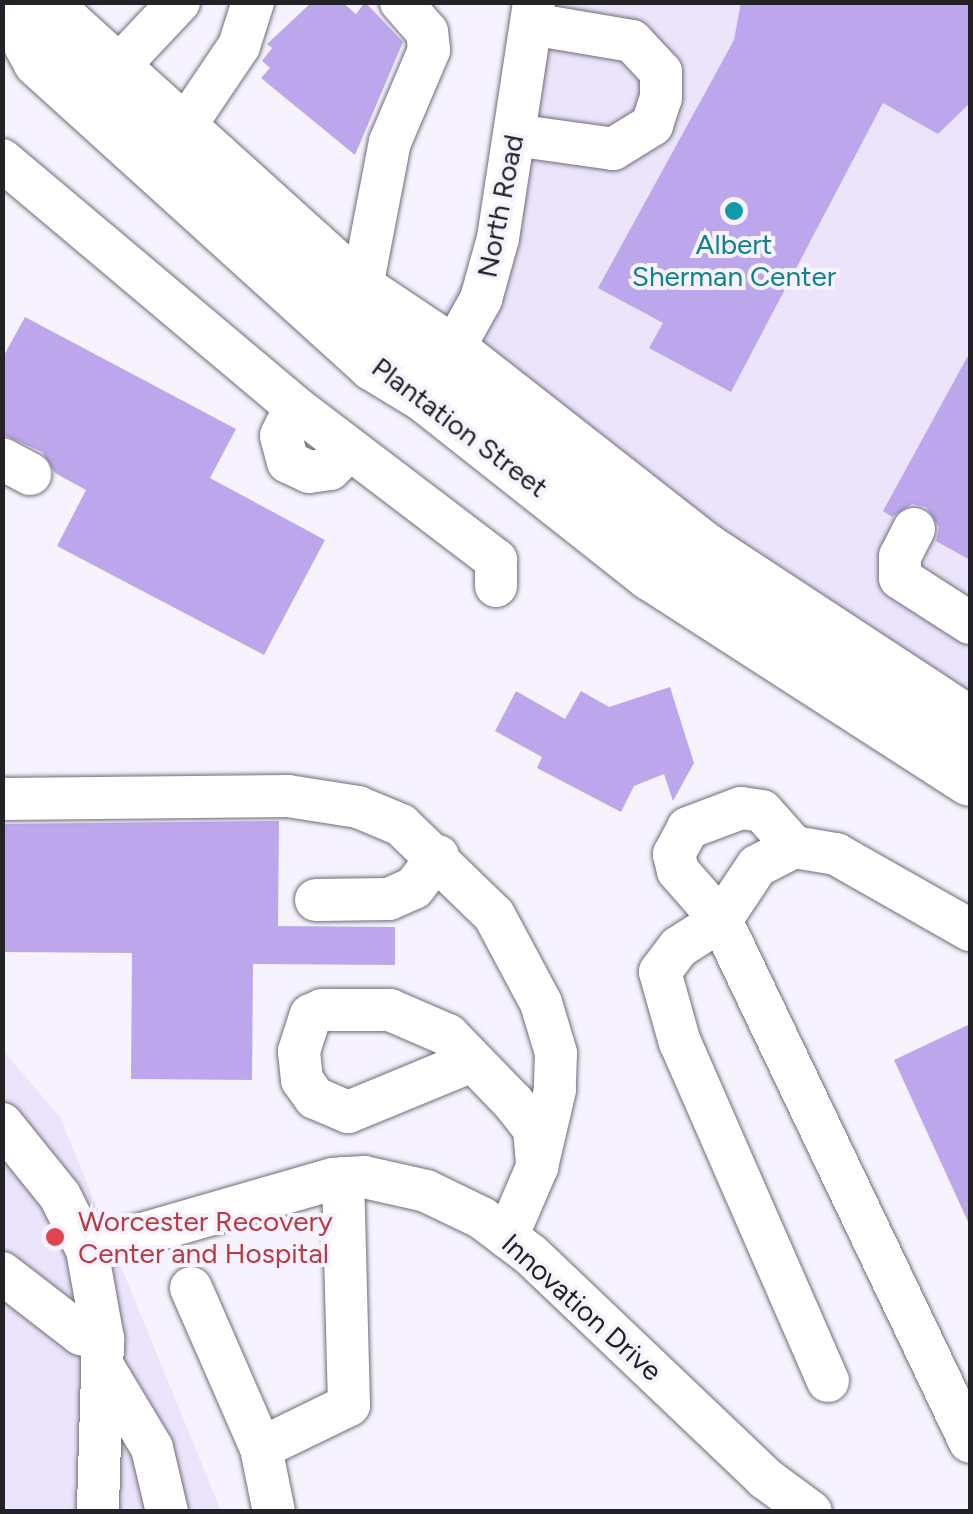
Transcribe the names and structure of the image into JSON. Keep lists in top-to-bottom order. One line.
{"streets":{"main road":["Plantation Street"],"street":["North Road","Innovation Drive"]},"crossings":[["North Road","Plantation Street"]],"places":["Albert Sherman Center","Worcester Recovery Center and Hospital"]}
